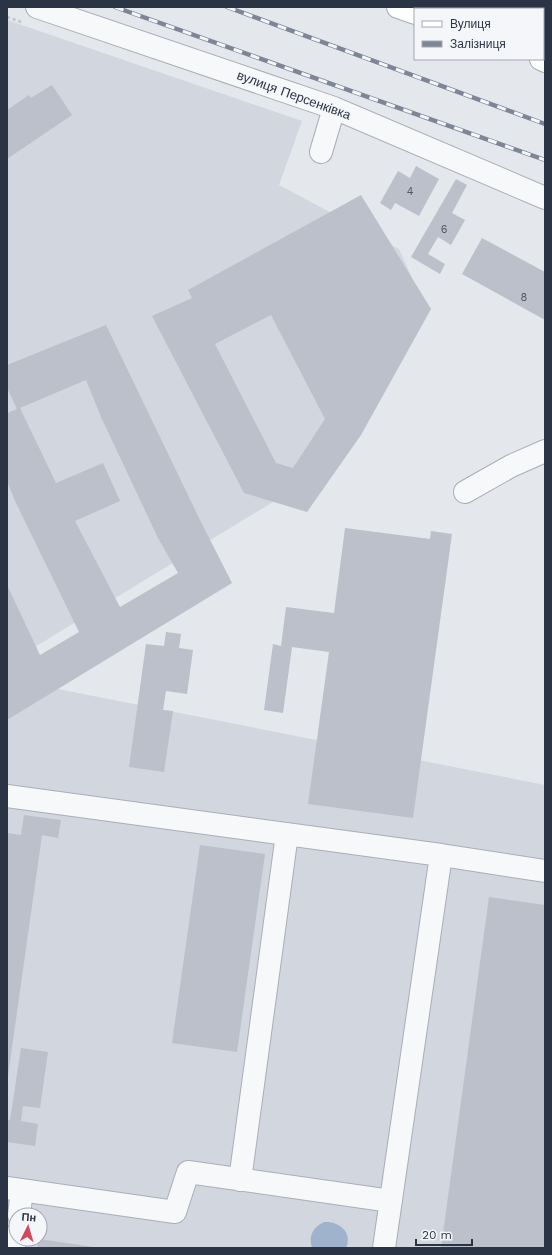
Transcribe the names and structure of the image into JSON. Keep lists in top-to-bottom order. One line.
{"streets":{"street":["вулиця Персенківка"]},"house_numbers":["4","6","8"],"legend":["Вулиця","Залізниця"],"scale_bar":"20 m","north":"top"}
